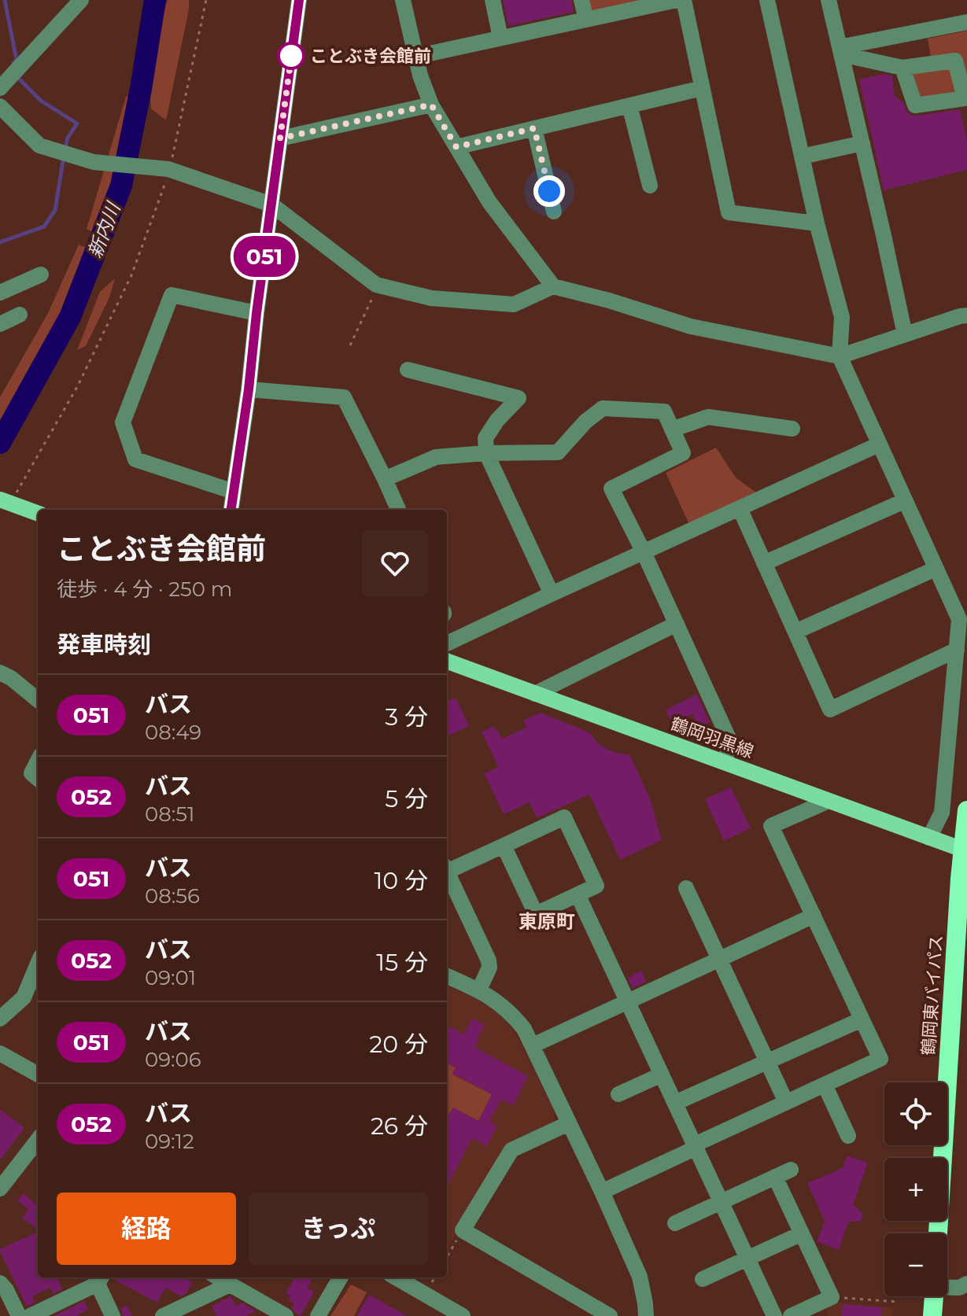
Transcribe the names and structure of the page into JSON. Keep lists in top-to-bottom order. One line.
{"streets":{"highway":["鶴岡東バイパス"],"main road":["鶴岡羽黒線"]},"crossings":[["鶴岡羽黒線","鶴岡東バイパス"]],"districts":["東原町"],"water":["新内川"],"places":["ことぶき会館前"],"lines":["bus line 051"],"page":{"on_map":"051","heading":[["ことぶき会館前","徒歩 · 4 分 · 250 m"],"発車時刻"],"list":[{"mark":"051","name":"バス","note":"08:49","value":"3 分"},{"mark":"052","name":"バス","note":"08:51","value":"5 分"},{"mark":"051","name":"バス","note":"08:56","value":"10 分"},{"mark":"052","name":"バス","note":"09:01","value":"15 分"},{"mark":"051","name":"バス","note":"09:06","value":"20 分"},{"mark":"052","name":"バス","note":"09:12","value":"26 分"}],"map_buttons":["+","−"],"buttons":["経路","きっぷ"]}}
